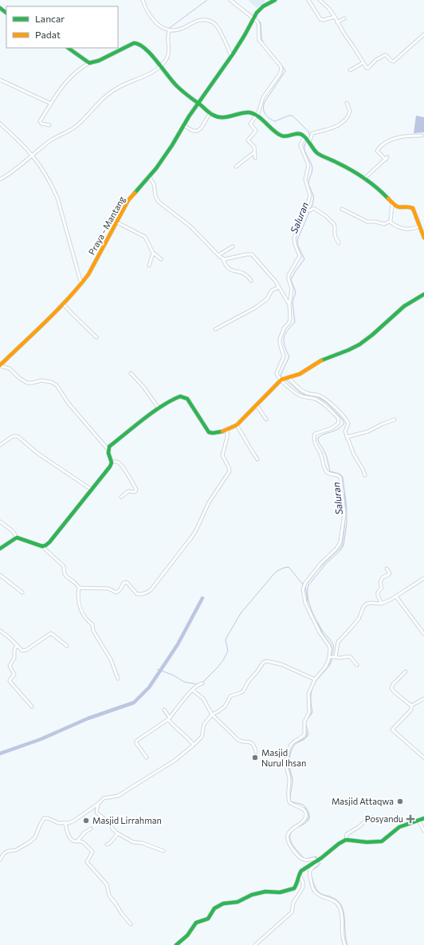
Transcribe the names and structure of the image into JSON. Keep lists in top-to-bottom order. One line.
{"streets":{"street":["Praya - Mantang"]},"water":["Saluran"],"places":{"other":["Masjid Nurul Ihsan","Masjid Attaqwa","Masjid Lirrahman"],"health":["Posyandu"]},"legend":["Lancar","Padat"]}
